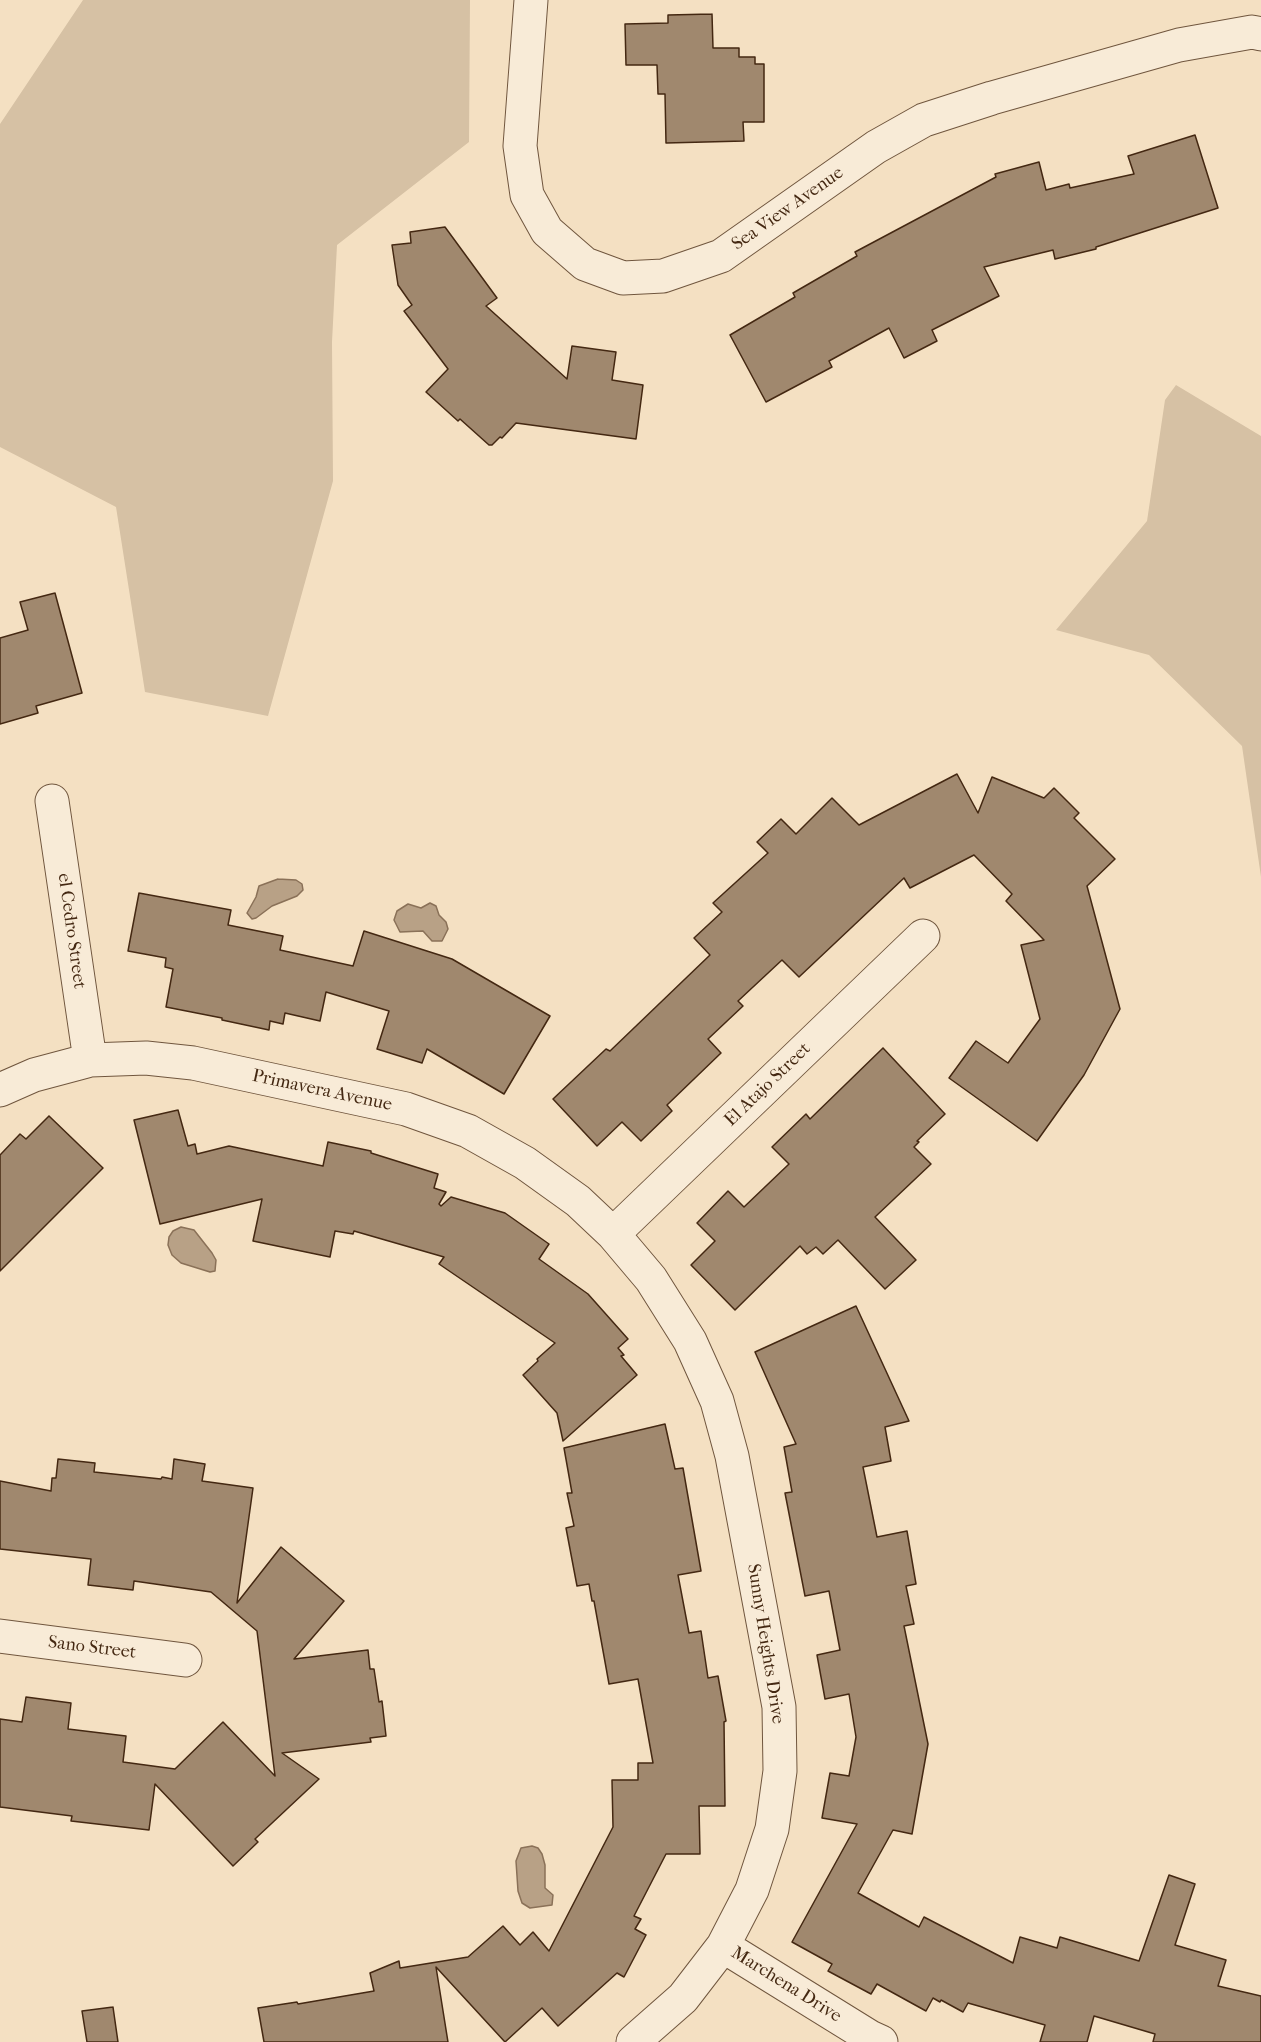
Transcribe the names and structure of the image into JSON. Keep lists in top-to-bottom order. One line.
{"streets":{"street":["Sea View Avenue","el Cedro Street","El Atajo Street","Primavera Avenue","Sunny Heights Drive","Sano Street","Marchena Drive"]},"crossings":[["el Cedro Street","Primavera Avenue"],["El Atajo Street","Primavera Avenue"],["El Atajo Street","Sunny Heights Drive"],["Primavera Avenue","Sunny Heights Drive"],["Sunny Heights Drive","Marchena Drive"]]}
